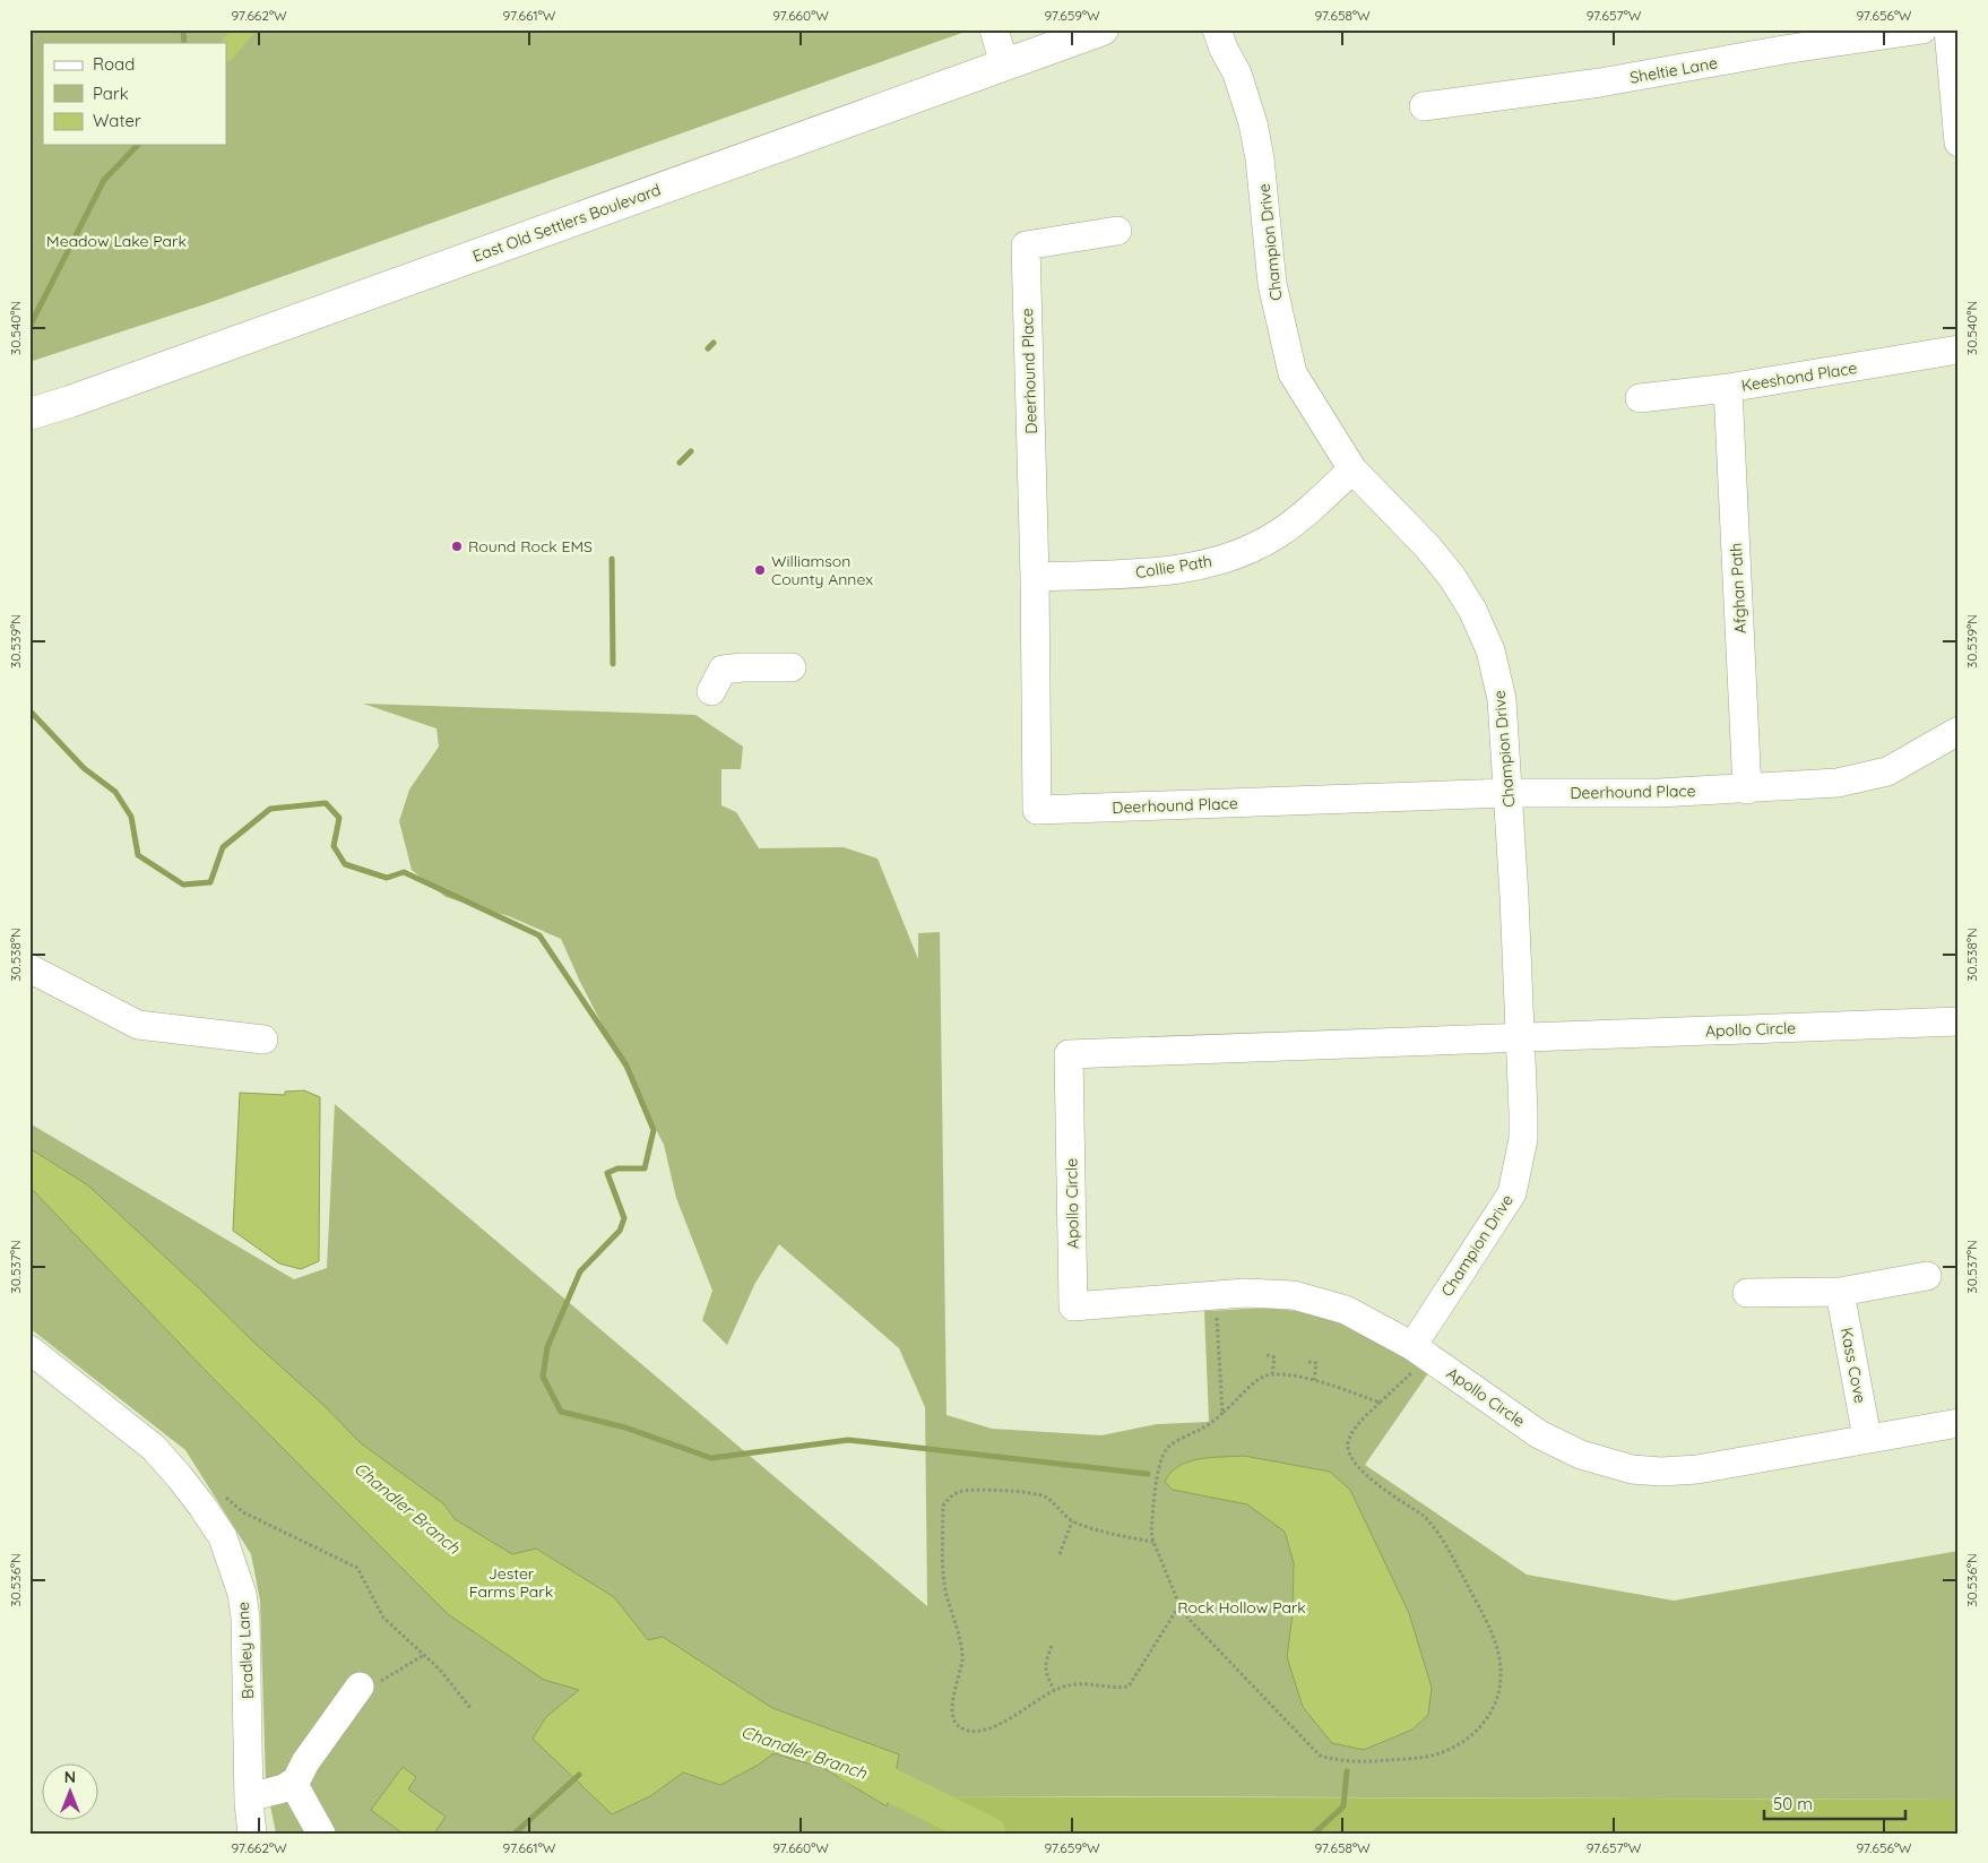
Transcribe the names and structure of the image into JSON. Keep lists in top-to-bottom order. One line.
{"streets":{"main road":["East Old Settlers Boulevard"],"street":["Sheltie Lane","Champion Drive","Deerhound Place","Keeshond Place","Collie Path","Afghan Path","Apollo Circle","Kass Cove","Bradley Lane"]},"crossings":[["Champion Drive","Deerhound Place"],["Champion Drive","Collie Path"],["Champion Drive","Apollo Circle"],["Deerhound Place","Collie Path"],["Deerhound Place","Afghan Path"],["Keeshond Place","Afghan Path"],["Apollo Circle","Kass Cove"]],"water":["Chandler Branch"],"parks":["Meadow Lake Park","Jester Farms Park","Rock Hollow Park"],"places":["Round Rock EMS","Williamson County Annex"],"legend":["Road","Park","Water"],"scale_bar":"50 m","north":"top","coordinates":["97.662°W","97.661°W","97.660°W","97.659°W","97.658°W","97.657°W","97.656°W","30.540°N","30.539°N","30.538°N","30.537°N","30.536°N"]}
